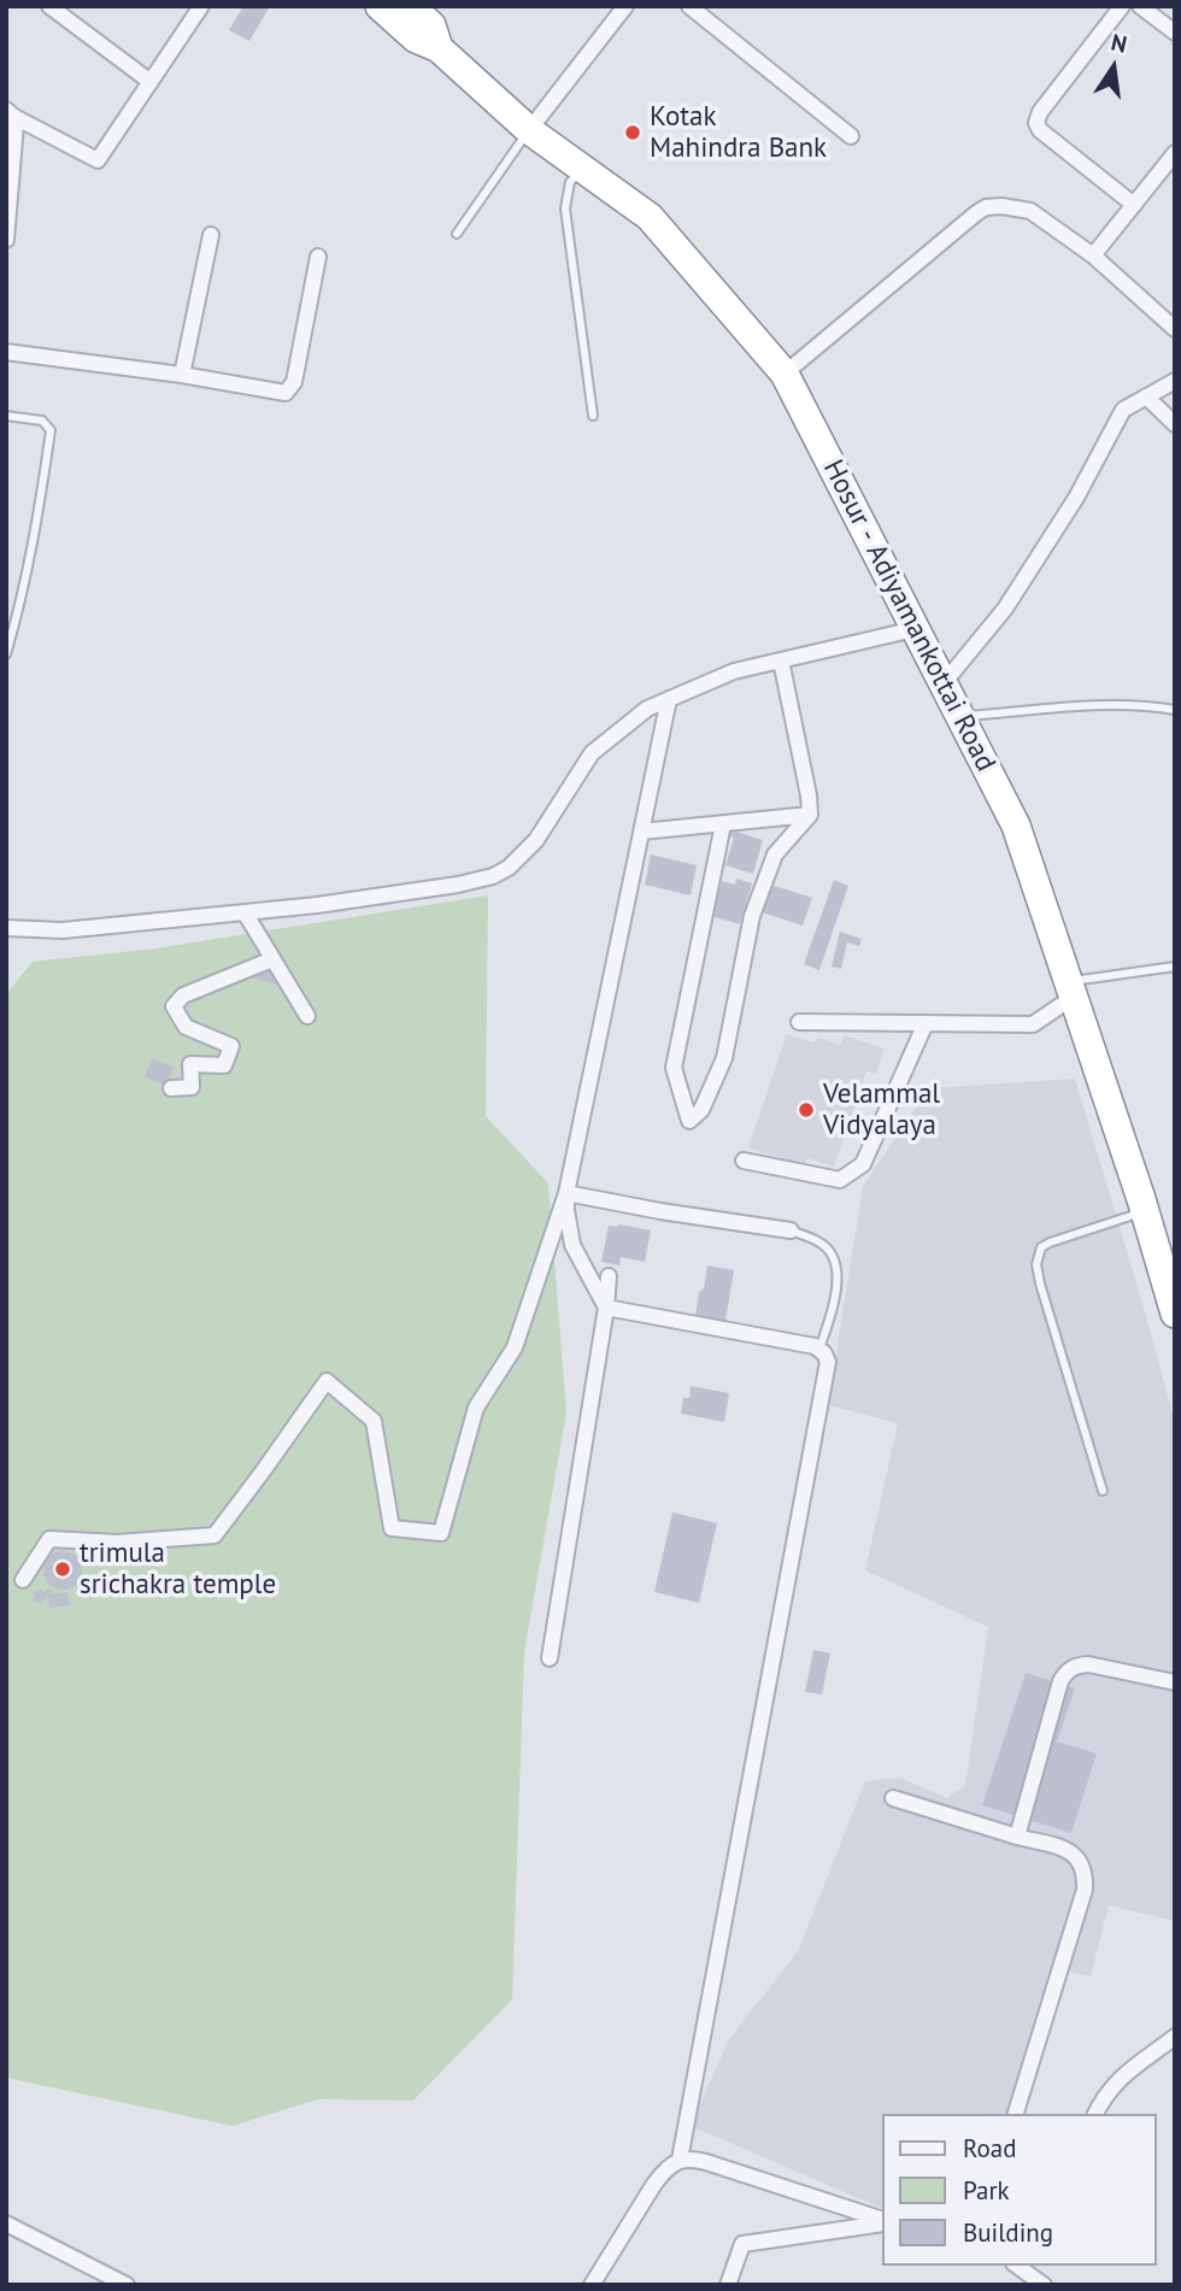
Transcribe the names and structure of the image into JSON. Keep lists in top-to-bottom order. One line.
{"streets":{"highway":["Hosur - Adiyamankottai Road"]},"places":["Kotak Mahindra Bank","Velammal Vidyalaya","trimula srichakra temple"],"legend":["Road","Park","Building"],"north":"top"}
